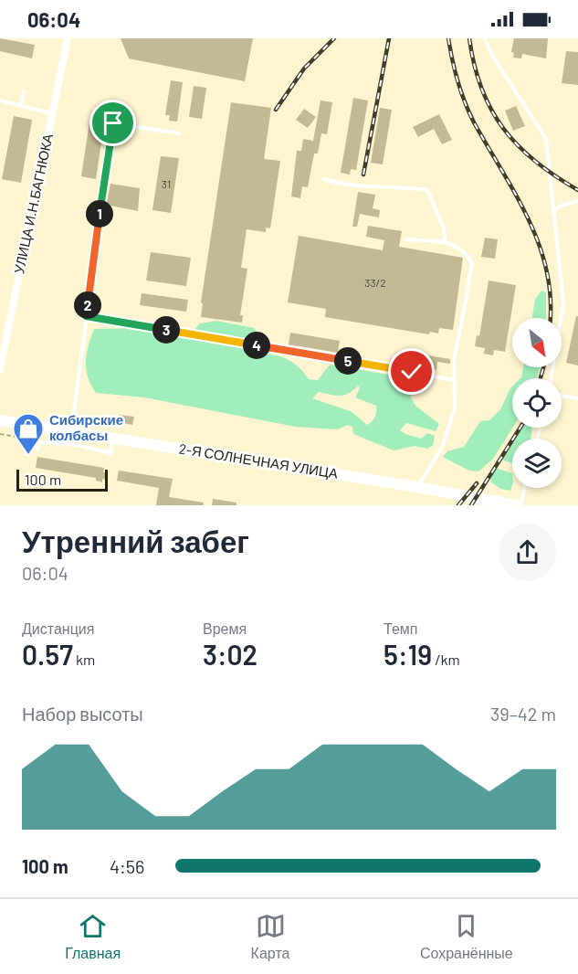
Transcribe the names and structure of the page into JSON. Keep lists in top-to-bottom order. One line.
{"streets":{"main road":["2-Я СОЛНЕЧНАЯ УЛИЦА"],"street":["УЛИЦА И.Н.БАГНЮКА"]},"places":{"shop":["Сибирские колбасы"]},"house_numbers":["31","33/2"],"scale_bar":"100 m","north":"bottom right","page":{"status":"06:04","pins":["1","2","3","4","5"],"scale":"100 m","heading":["Утренний забег","06:04"],"stats":[["Дистанция","0.57 km"],["Время","3:02"],["Темп","5:19 /km"]],"chart":["Набор высоты","39–42 m"],"list":[{"name":"100 m","note":"4:56"}],"tabs":["Главная","Карта","Сохранённые"]}}
